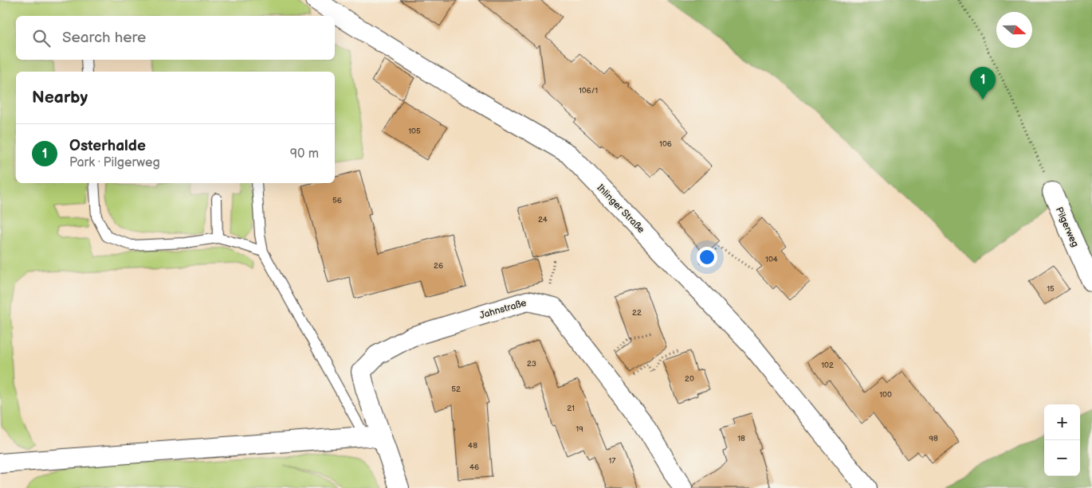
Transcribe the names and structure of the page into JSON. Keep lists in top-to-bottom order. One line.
{"streets":{"street":["Ihlinger Straße","Pilgerweg","Jahnstraße"]},"house_numbers":["106/1","105","106","56","24","104","26","15","22","23","102","20","52","100","21","19","18","98","48","17","46"],"north":"right","page":{"search":"Search here","pins":"1","heading":"Nearby","list":[{"mark":"1","name":"Osterhalde","note":"Park · Pilgerweg","value":"90 m"}],"map_buttons":["+","−"]}}
